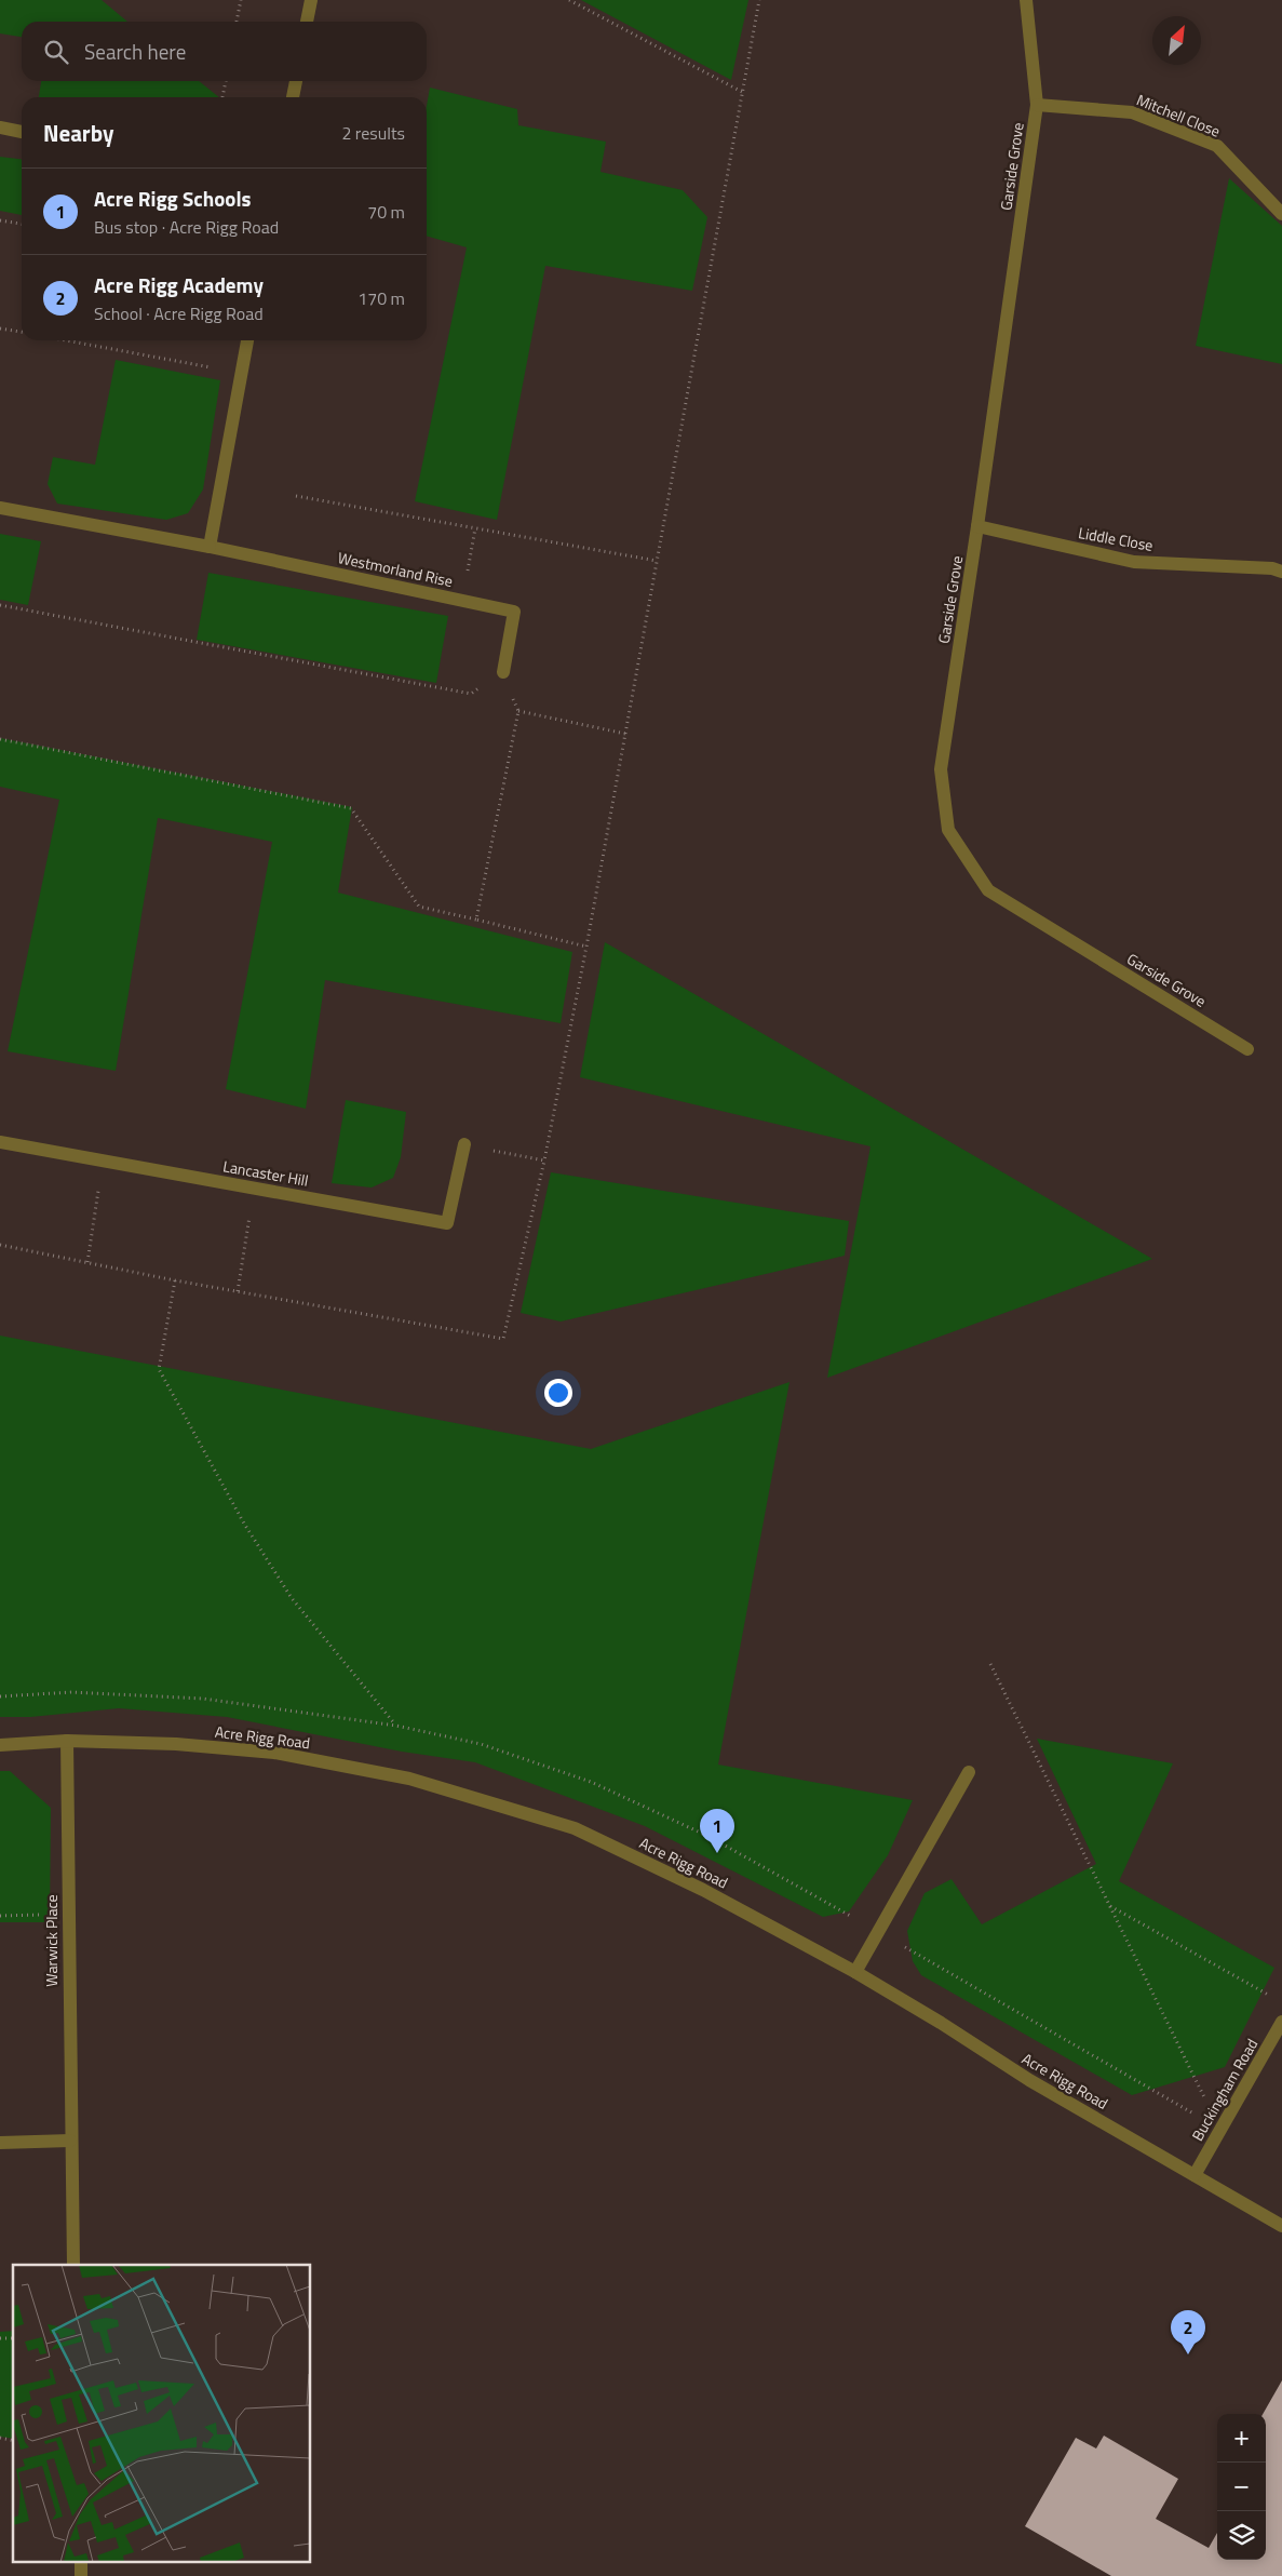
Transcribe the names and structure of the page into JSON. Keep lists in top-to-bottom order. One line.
{"streets":{"street":["Mitchell Close","Garside Grove","Liddle Close","Westmorland Rise","Lancaster Hill","Acre Rigg Road","Warwick Place","Buckingham Road"]},"crossings":[["Mitchell Close","Garside Grove"],["Garside Grove","Liddle Close"],["Acre Rigg Road","Warwick Place"],["Acre Rigg Road","Buckingham Road"]],"north":"top right","page":{"search":"Search here","heading":["Nearby","2 results"],"list":[{"mark":"1","name":"Acre Rigg Schools","note":"Bus stop · Acre Rigg Road","value":"70 m"},{"mark":"2","name":"Acre Rigg Academy","note":"School · Acre Rigg Road","value":"170 m"}],"pins":["1","2"],"map_buttons":["+","−"]}}
